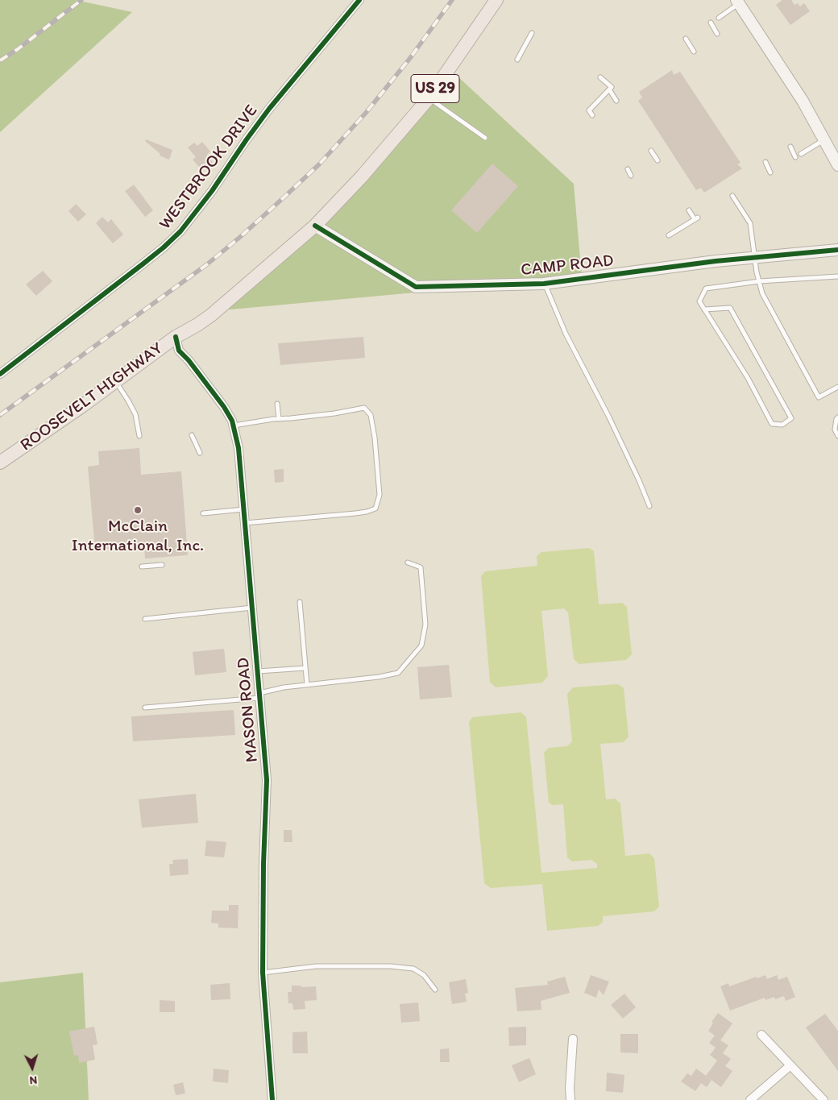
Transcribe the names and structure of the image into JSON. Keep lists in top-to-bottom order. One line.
{"streets":{"main road":["US 29","ROOSEVELT HIGHWAY"],"street":["WESTBROOK DRIVE","CAMP ROAD","MASON ROAD"]},"crossings":[["CAMP ROAD","ROOSEVELT HIGHWAY"],["ROOSEVELT HIGHWAY","MASON ROAD"]],"places":["McClain International, Inc."],"north":"bottom"}
